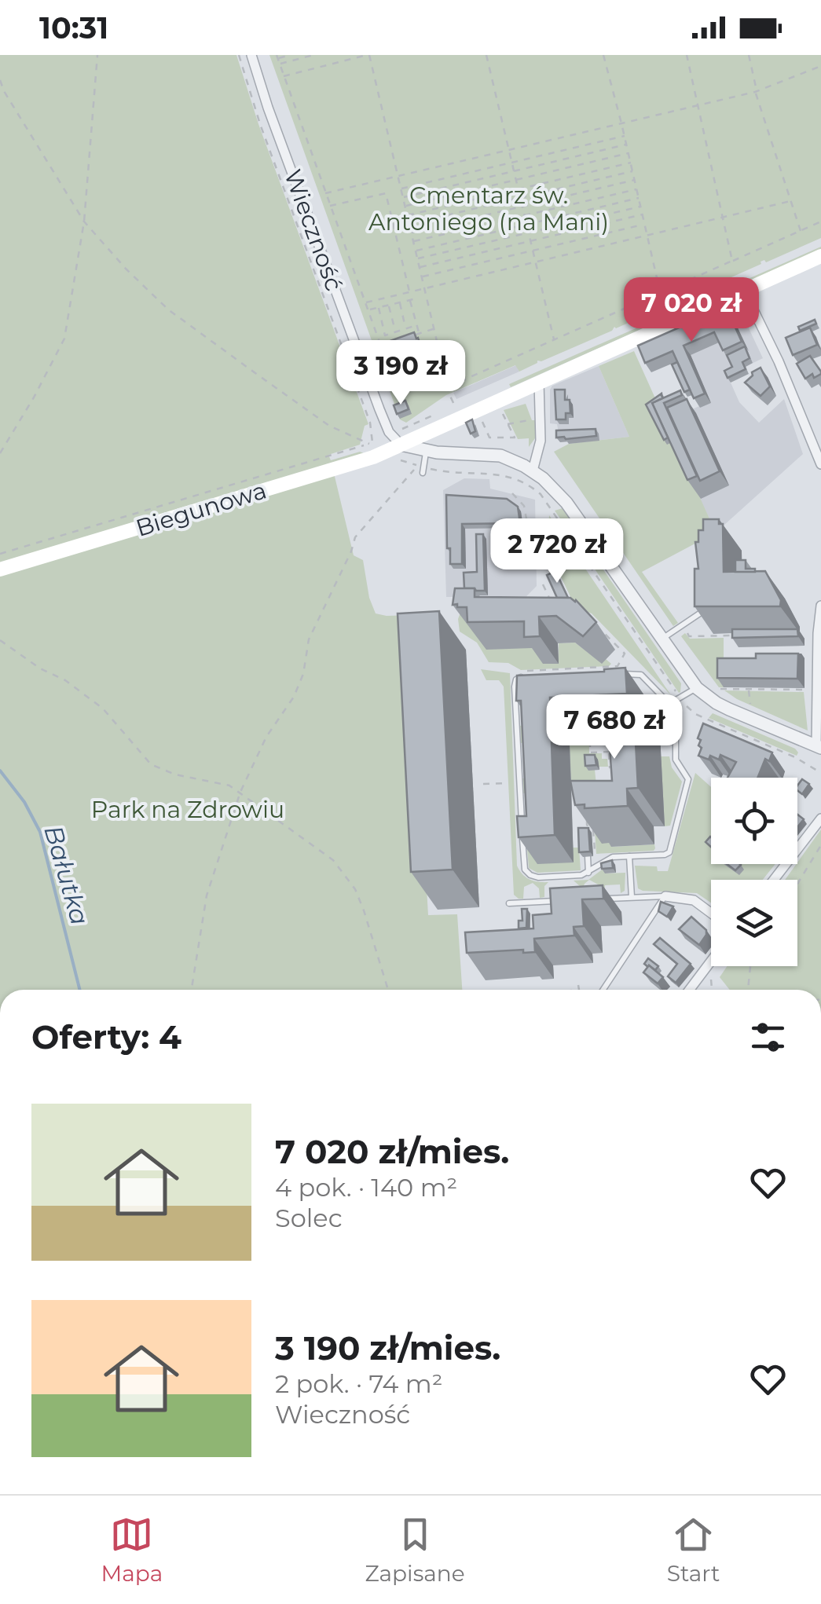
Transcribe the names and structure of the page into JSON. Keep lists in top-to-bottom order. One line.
{"streets":{"main road":["Biegunowa"],"street":["Wieczność"]},"crossings":[["Wieczność","Biegunowa"]],"water":["Bałutka"],"parks":["Cmentarz św. Antoniego (na Mani)","Park na Zdrowiu"],"page":{"status":"10:31","price":["7 020 zł","3 190 zł","2 720 zł","7 680 zł"],"heading":"Oferty: 4","list":[{"name":"7 020 zł/mies.","note":"4 pok. · 140 m² · Solec"},{"name":"3 190 zł/mies.","note":"2 pok. · 74 m² · Wieczność"}],"tabs":["Mapa","Zapisane","Start"]}}
